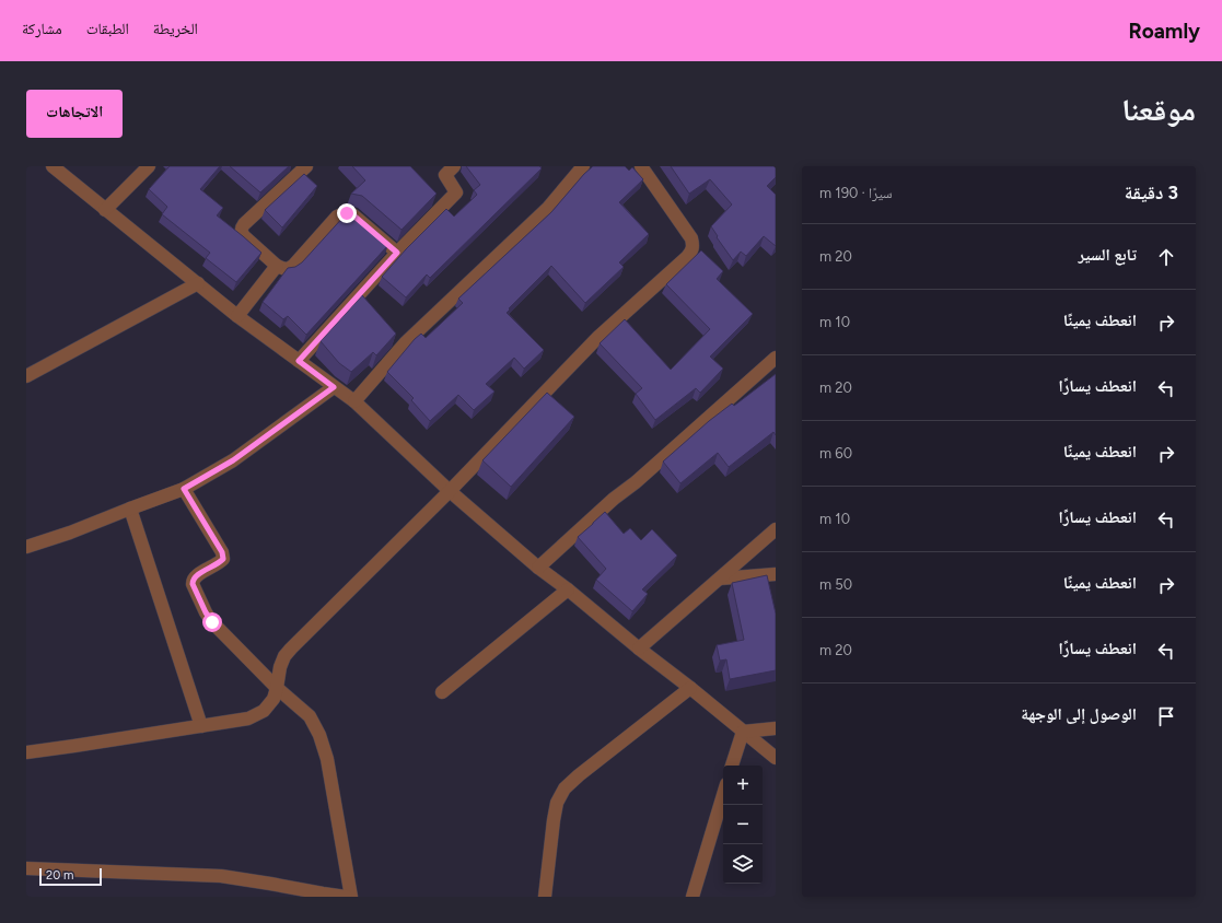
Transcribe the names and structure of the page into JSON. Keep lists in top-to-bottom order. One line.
{"scale_bar":"20 m","page":{"header":"Roamly","nav":["الخريطة","الطبقات","مشاركة"],"title":"موقعنا","buttons":"الاتجاهات","heading":["3 دقيقة","سيرًا · 190 m"],"list":[["تابع السير","20 m"],["انعطف يمينًا","10 m"],["انعطف يسارًا","20 m"],["انعطف يمينًا","60 m"],["انعطف يسارًا","10 m"],["انعطف يمينًا","50 m"],["انعطف يسارًا","20 m"],"الوصول إلى الوجهة"],"map_buttons":["+","−"],"scale":"20 m"}}
